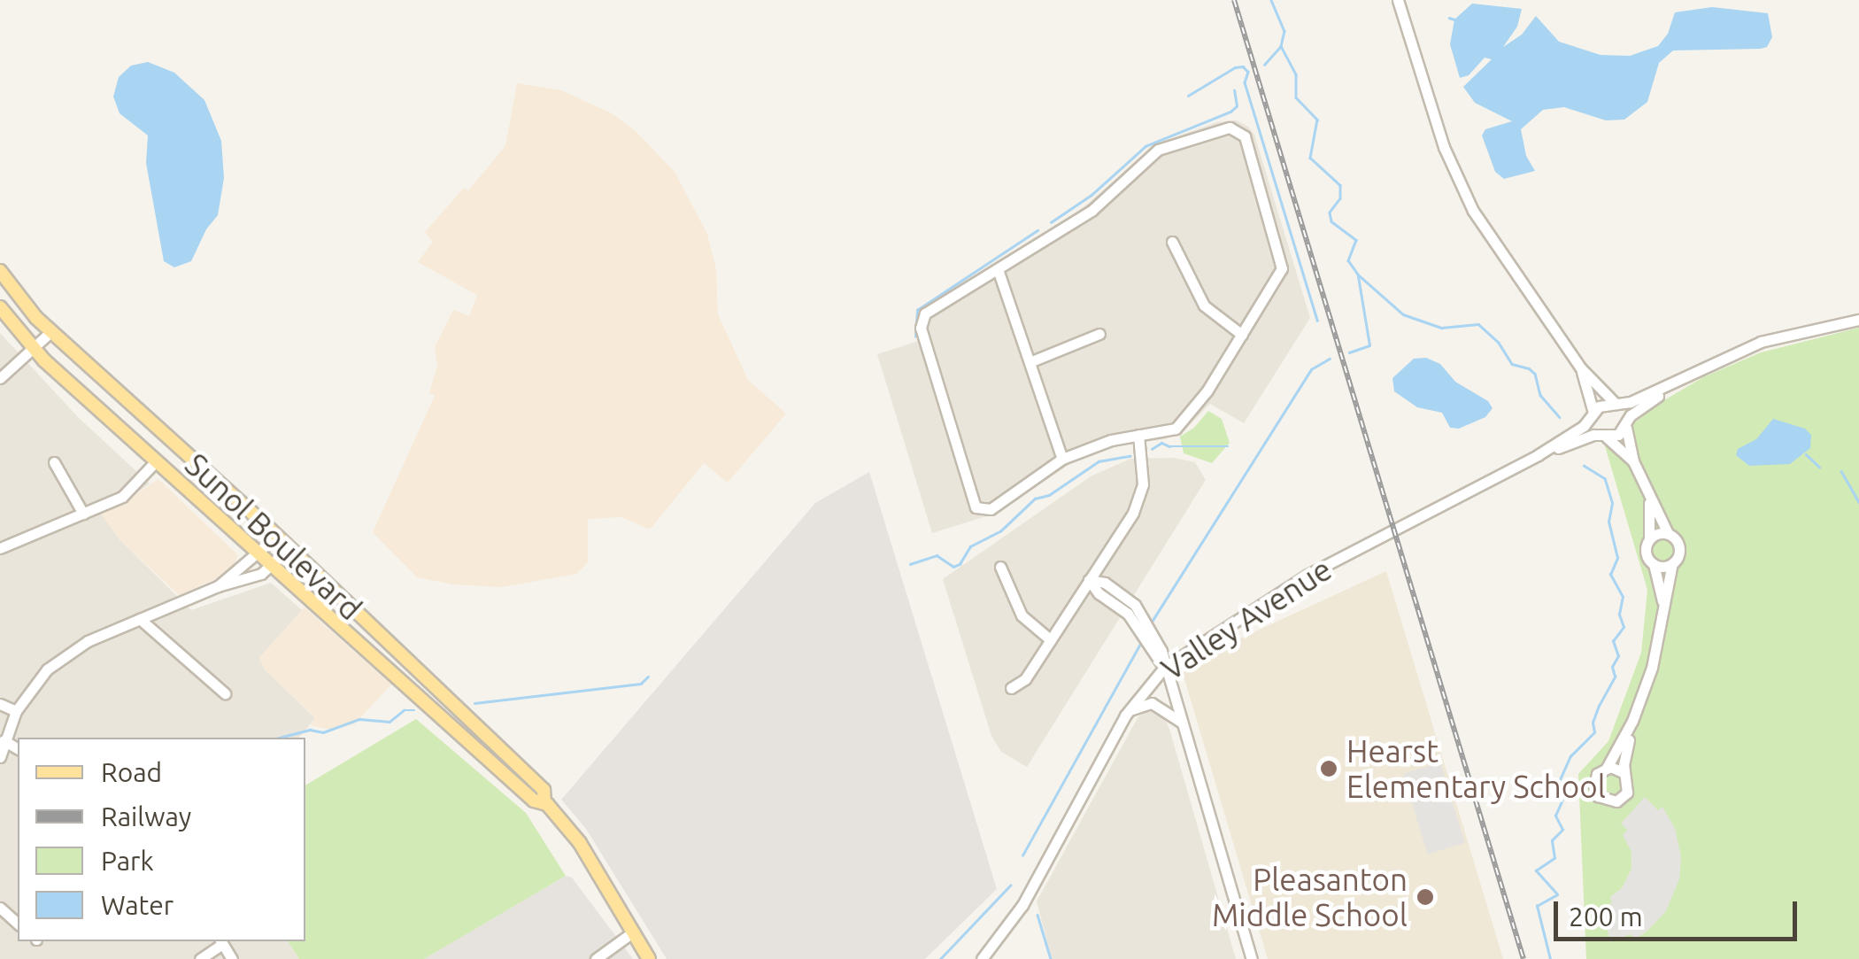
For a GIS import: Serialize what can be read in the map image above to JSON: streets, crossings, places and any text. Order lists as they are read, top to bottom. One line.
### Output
{"streets":{"main road":["Sunol Boulevard"],"street":["Valley Avenue"]},"places":["Hearst Elementary School","Pleasanton Middle School"],"legend":["Road","Railway","Park","Water"],"scale_bar":"200 m"}
